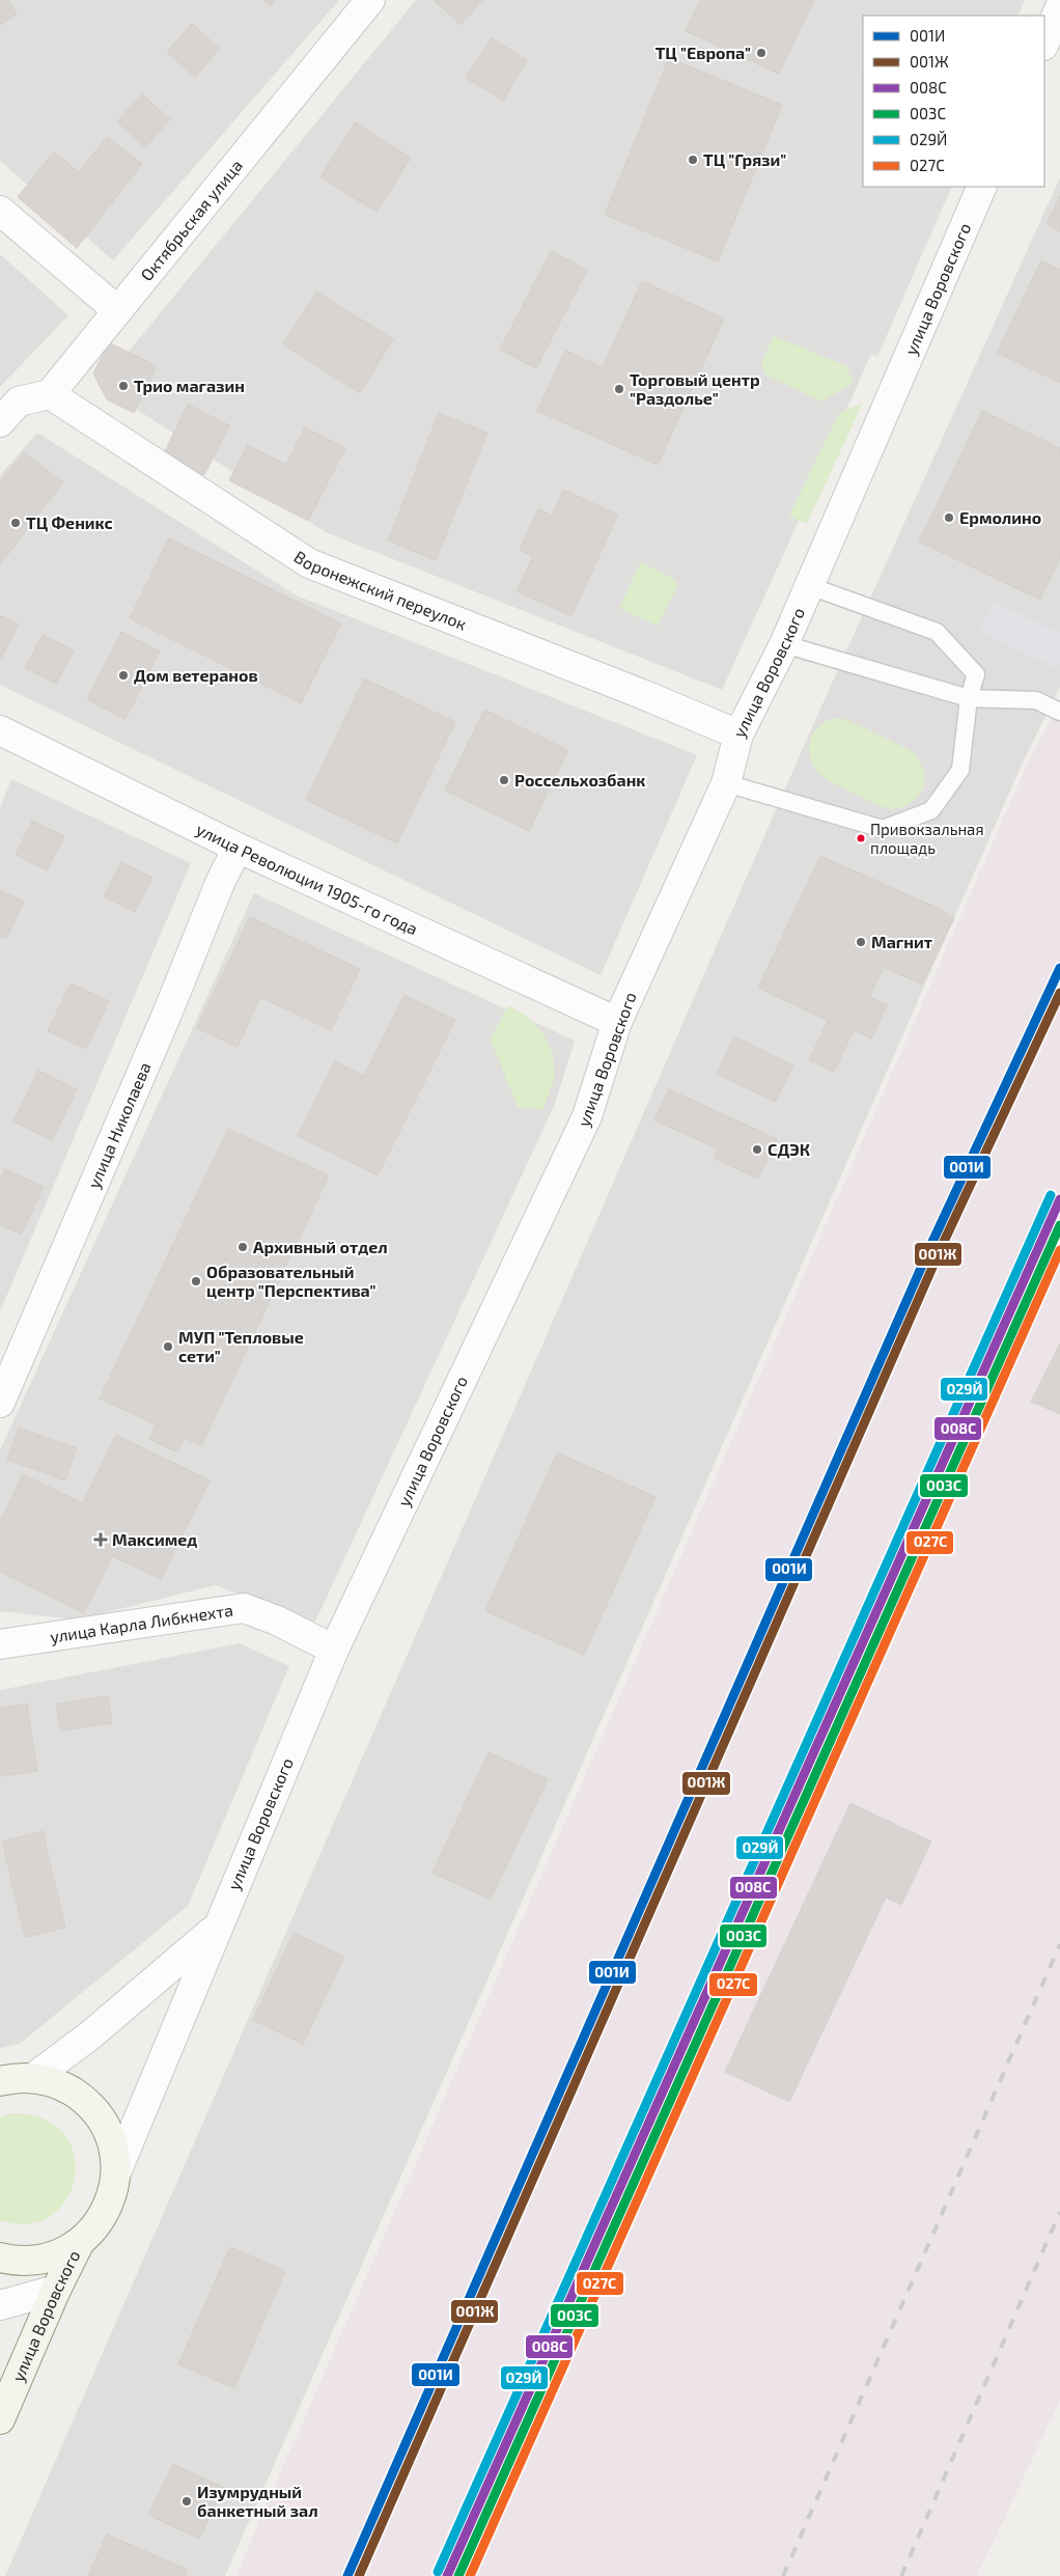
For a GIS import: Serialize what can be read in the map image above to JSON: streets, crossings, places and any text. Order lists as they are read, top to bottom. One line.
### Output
{"streets":{"main road":["улица Воровского"],"street":["Октябрьская улица","Воронежский переулок","улица Революции 1905-го года","улица Николаева","улица Карла Либкнехта"]},"crossings":[["Октябрьская улица","Воронежский переулок"],["улица Воровского","Воронежский переулок"],["улица Воровского","улица Революции 1905-го года"],["улица Воровского","улица Карла Либкнехта"],["улица Революции 1905-го года","улица Николаева"]],"places":{"other":["ТЦ \"Европа\"","ТЦ \"Грязи\"","Трио магазин","Торговый центр \"Раздолье\"","Ермолино","ТЦ Феникс","Дом ветеранов","Россельхозбанк","Привокзальная площадь","Магнит","СДЭК","Архивный отдел","Образовательный центр \"Перспектива\"","МУП \"Тепловые сети\"","Изумрудный банкетный зал"],"health":["Максимед"]},"lines":["transit line 001И","transit line 001Ж","transit line 029Й","transit line 008С","transit line 003С","transit line 027С"],"legend":["001И","001Ж","008С","003С","029Й","027С"]}
